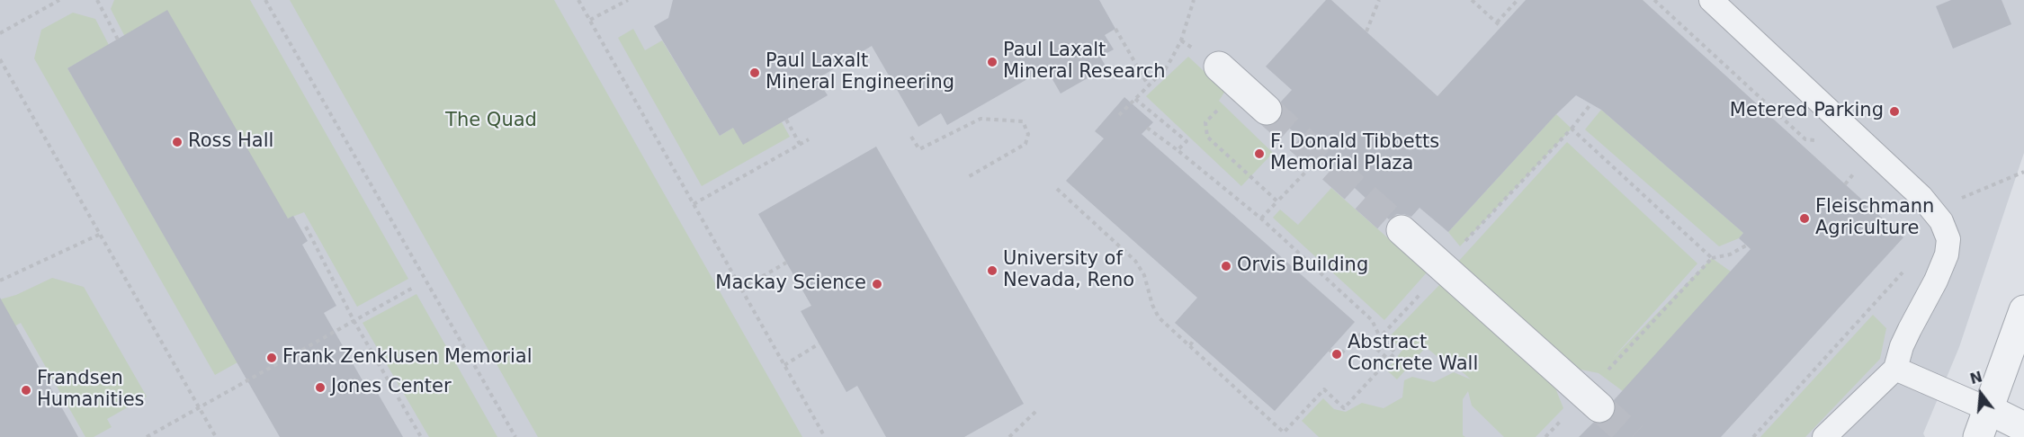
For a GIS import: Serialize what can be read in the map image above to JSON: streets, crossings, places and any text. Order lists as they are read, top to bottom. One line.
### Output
{"parks":["The Quad"],"places":["Paul Laxalt Mineral Research","Paul Laxalt Mineral Engineering","Metered Parking","Ross Hall","F. Donald Tibbetts Memorial Plaza","Fleischmann Agriculture","Orvis Building","University of Nevada, Reno","Mackay Science","Abstract Concrete Wall","Frank Zenklusen Memorial","Jones Center","Frandsen Humanities"],"north":"top"}
